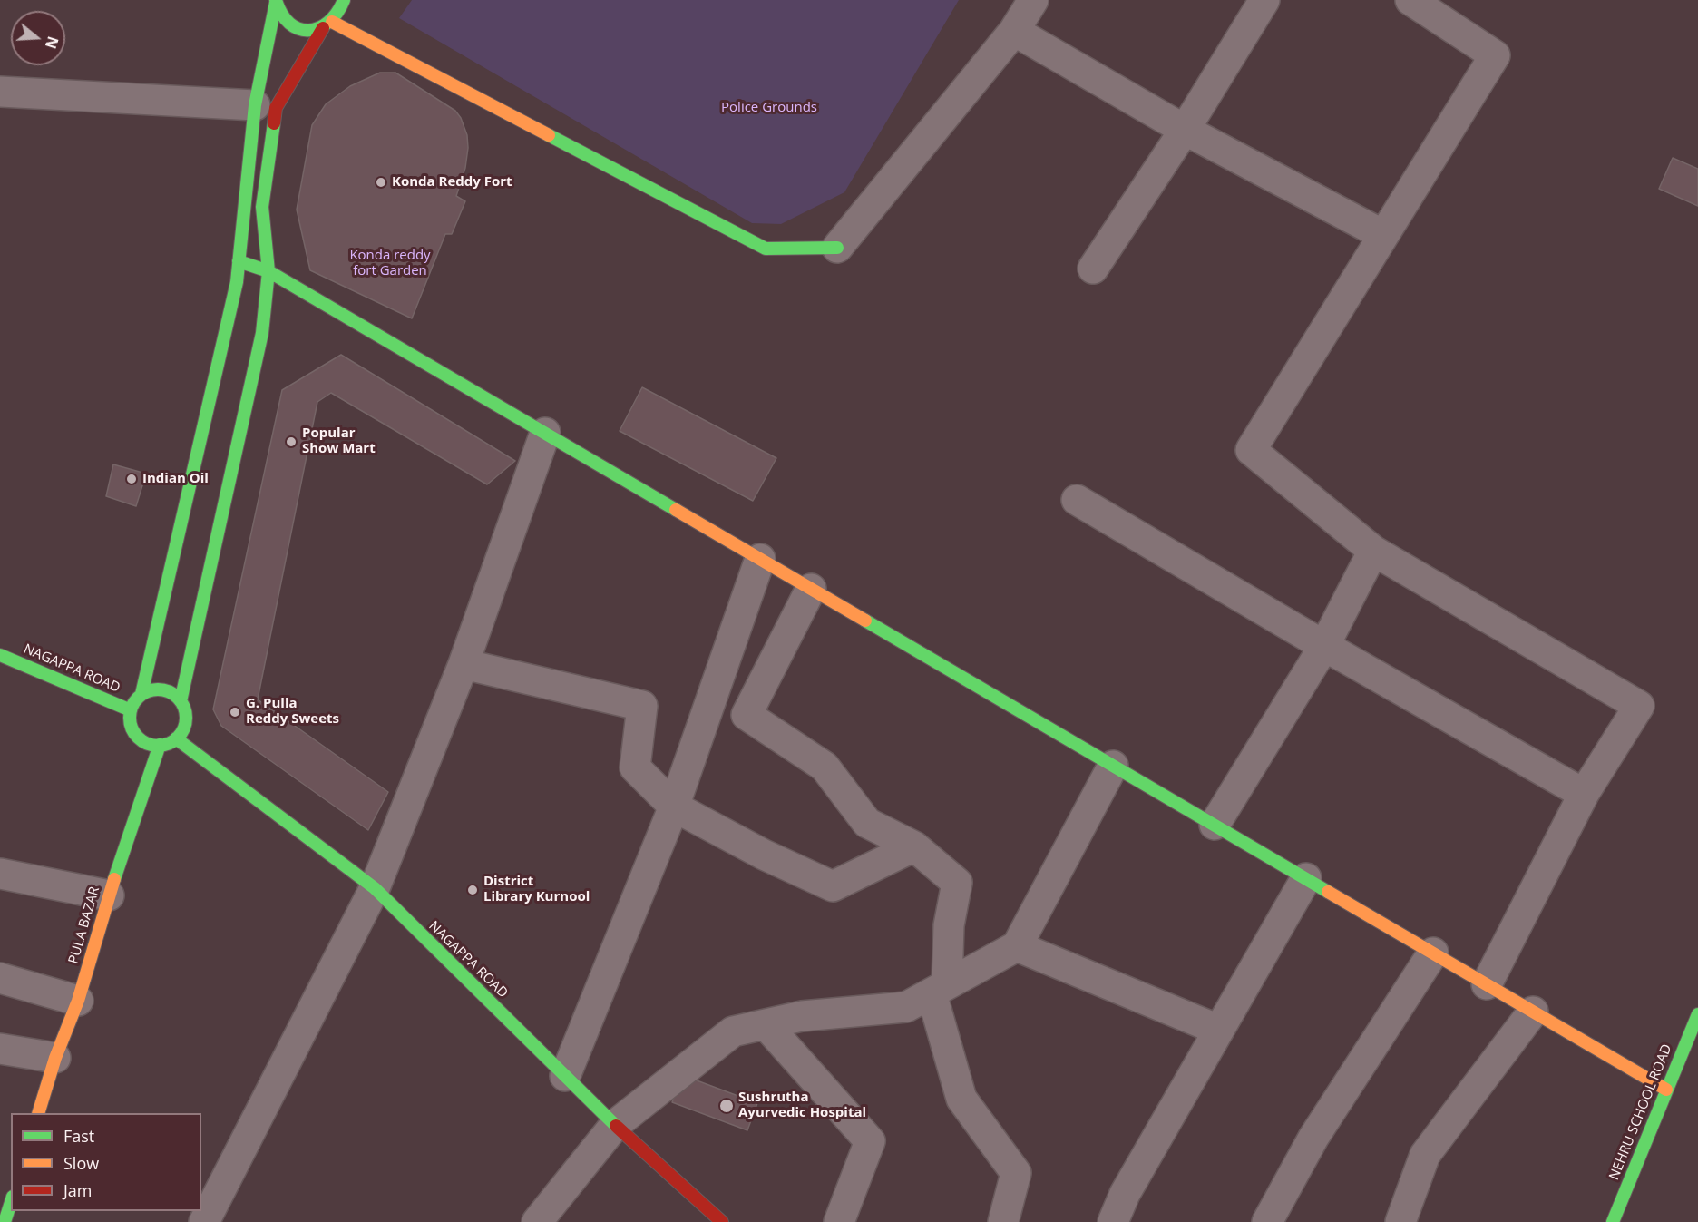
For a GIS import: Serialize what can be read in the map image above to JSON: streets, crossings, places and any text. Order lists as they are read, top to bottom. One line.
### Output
{"streets":{"street":["NAGAPPA ROAD","PULA BAZAR","NEHRU SCHOOL ROAD"]},"crossings":[["NAGAPPA ROAD","PULA BAZAR"]],"parks":["Police Grounds","Konda reddy fort Garden"],"places":["Konda Reddy Fort","Popular Show Mart","Indian Oil","G. Pulla Reddy Sweets","District Library Kurnool","Sushrutha Ayurvedic Hospital"],"legend":["Fast","Slow","Jam"],"north":"right"}
